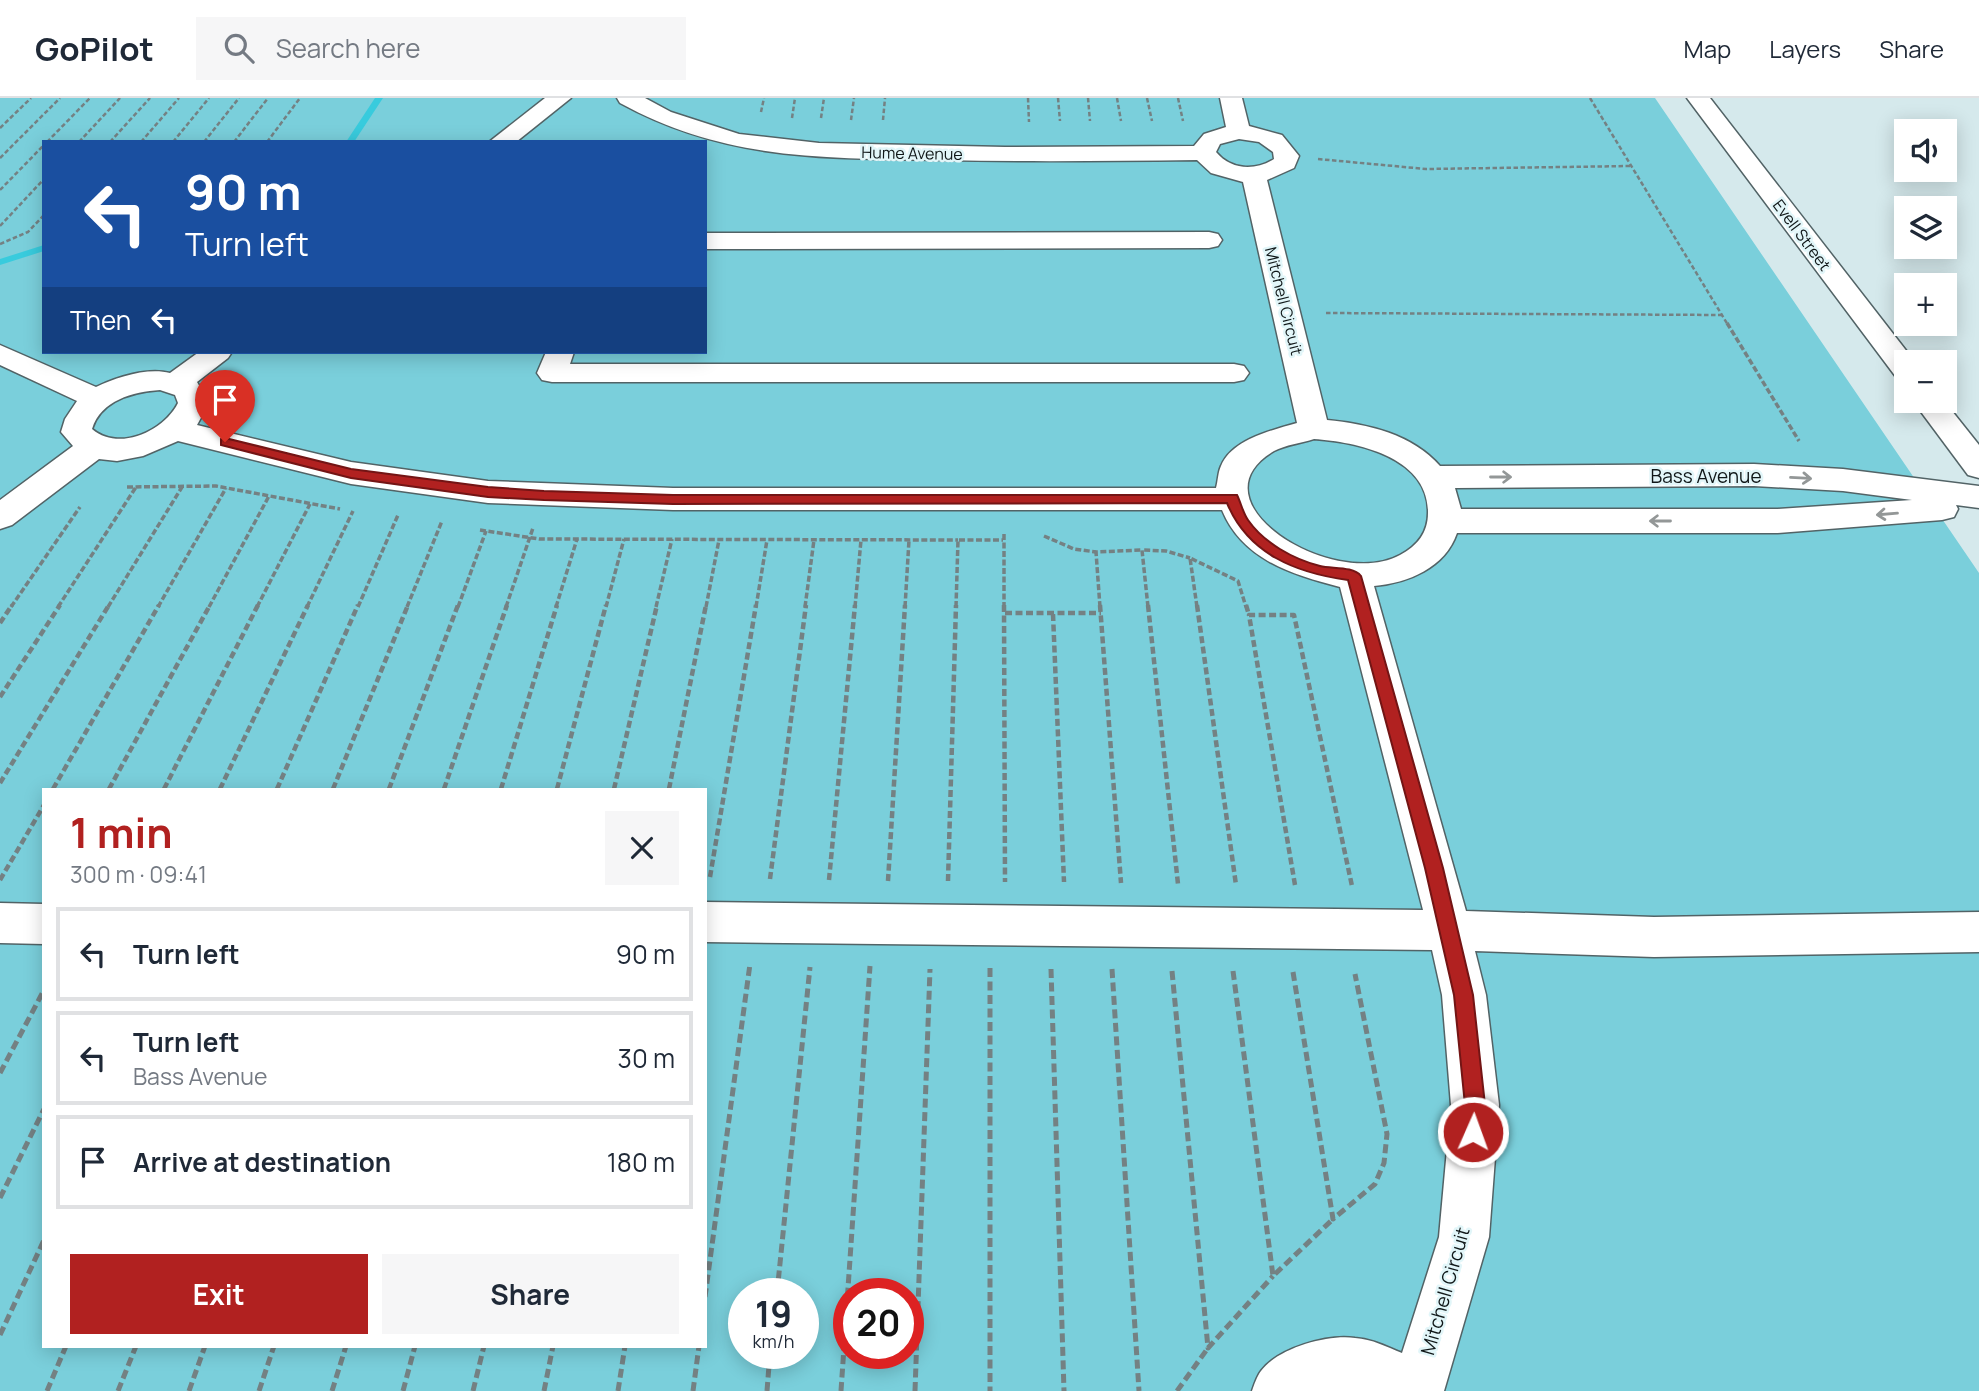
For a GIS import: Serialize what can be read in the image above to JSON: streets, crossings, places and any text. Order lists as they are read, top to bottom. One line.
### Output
{"streets":{"street":["Hume Avenue","Evell Street","Mitchell Circuit","Bass Avenue"]},"crossings":[["Mitchell Circuit","Bass Avenue"]],"page":{"header":"GoPilot","search":"Search here","nav":["Map","Layers","Share"],"map_buttons":["+","−"],"turn":["90 m","Turn left"],"then":"Then","heading":["1 min","300 m · 09:41"],"list":[{"name":"Turn left","value":"90 m"},{"name":"Turn left","note":"Bass Avenue","value":"30 m"},{"name":"Arrive at destination","value":"180 m"}],"buttons":["Exit","Share"],"speed":"19 km/h","limit":"20"}}
